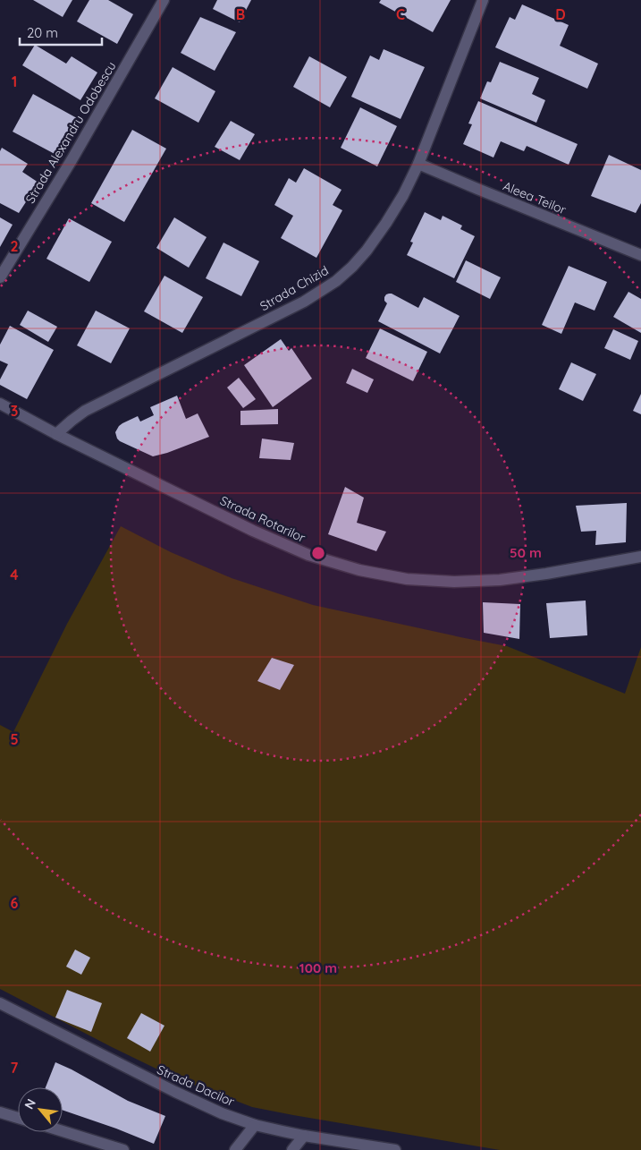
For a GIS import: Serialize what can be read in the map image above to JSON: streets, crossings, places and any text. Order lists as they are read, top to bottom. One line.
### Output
{"streets":{"street":["Strada Alexandru Odobescu","Aleea Teilor","Strada Chizid","Strada Rotarilor","Strada Dacilor"]},"crossings":[["Aleea Teilor","Strada Chizid"],["Strada Chizid","Strada Rotarilor"]],"scale_bar":"20 m","north":"top left","grid":{"columns":["B","C","D"],"rows":["1","2","3","4","5","6","7"]},"rings":["50 m","100 m"]}
